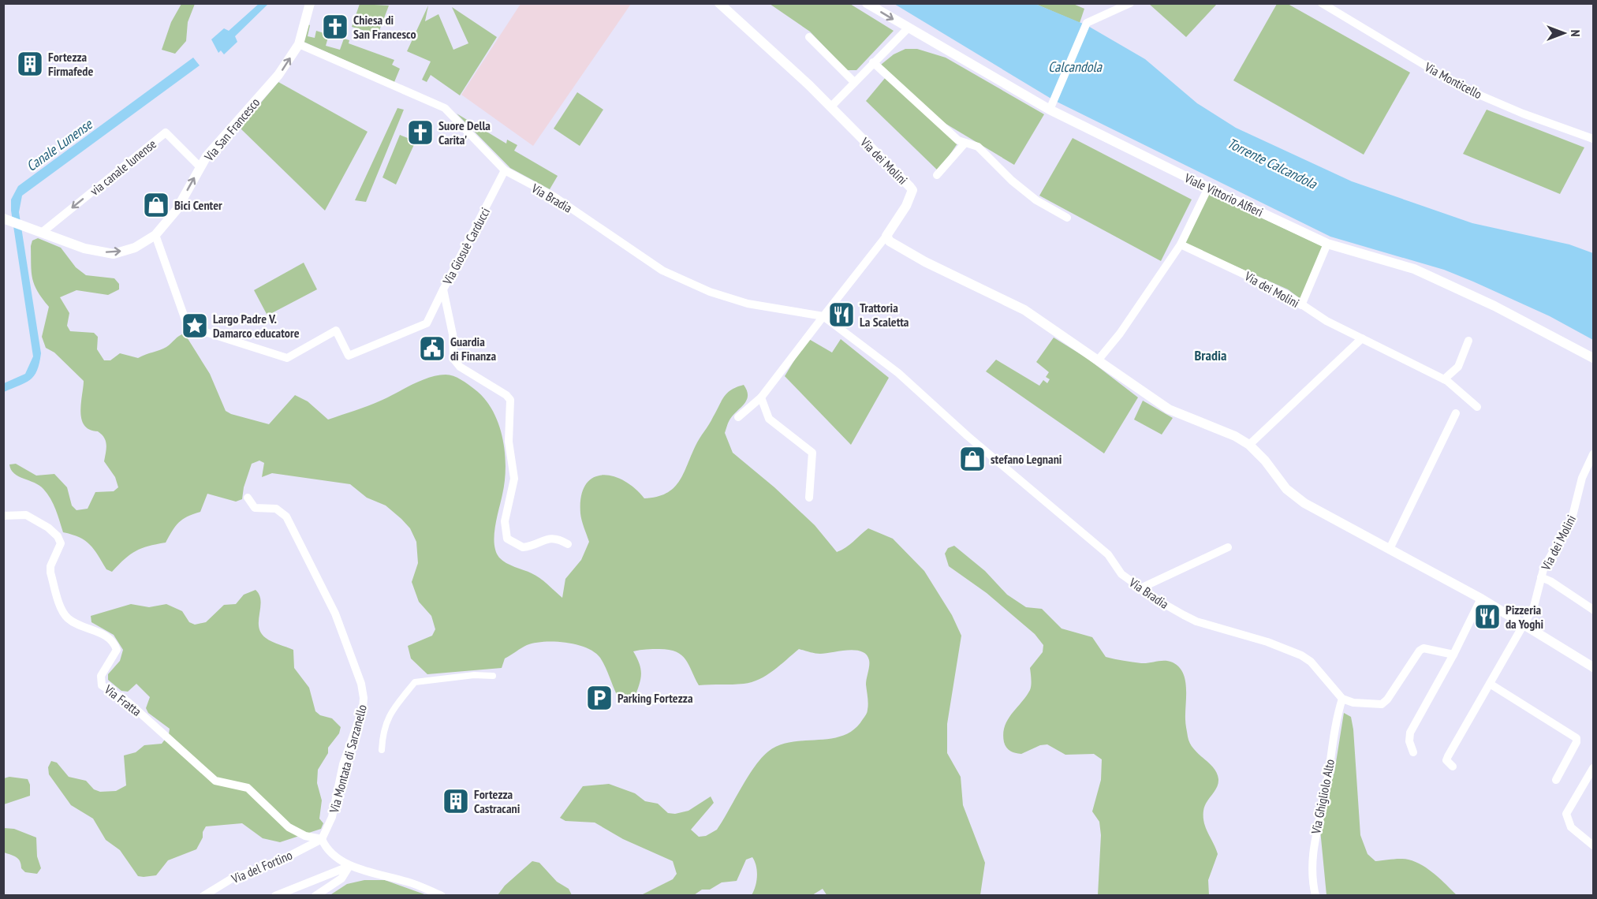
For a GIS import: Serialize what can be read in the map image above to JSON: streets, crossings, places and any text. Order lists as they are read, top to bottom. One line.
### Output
{"streets":{"street":["Via Monticello","Via San Francesco","Via dei Molini","via canale lunense","Viale Vittorio Alfieri","Via Bradia","Via Giosuè Carducci","Via Fratta","Via Montata di Sarzanello","Via Ghigliolo Alto","Via del Fortino"]},"crossings":[["Via San Francesco","via canale lunense"],["Via San Francesco","Via Bradia"],["Via Bradia","Via Giosuè Carducci"],["Via Bradia","Via Ghigliolo Alto"],["Via Fratta","Via Montata di Sarzanello"],["Via Fratta","Via del Fortino"],["Via Montata di Sarzanello","Via del Fortino"]],"one_way":["Via San Francesco","via canale lunense"],"districts":["Bradia"],"water":["Calcandola","Canale Lunense","Torrente Calcandola"],"places":{"church":["Chiesa di San Francesco","Suore Della Carita'"],"building":["Fortezza Firmafede","Fortezza Castracani"],"shop":["Bici Center","stefano Legnani"],"restaurant":["Trattoria La Scaletta","Pizzeria da Yoghi"],"place":["Largo Padre V. Damarco educatore"],"public building":["Guardia di Finanza"],"parking":["Parking Fortezza"]},"north":"right"}
